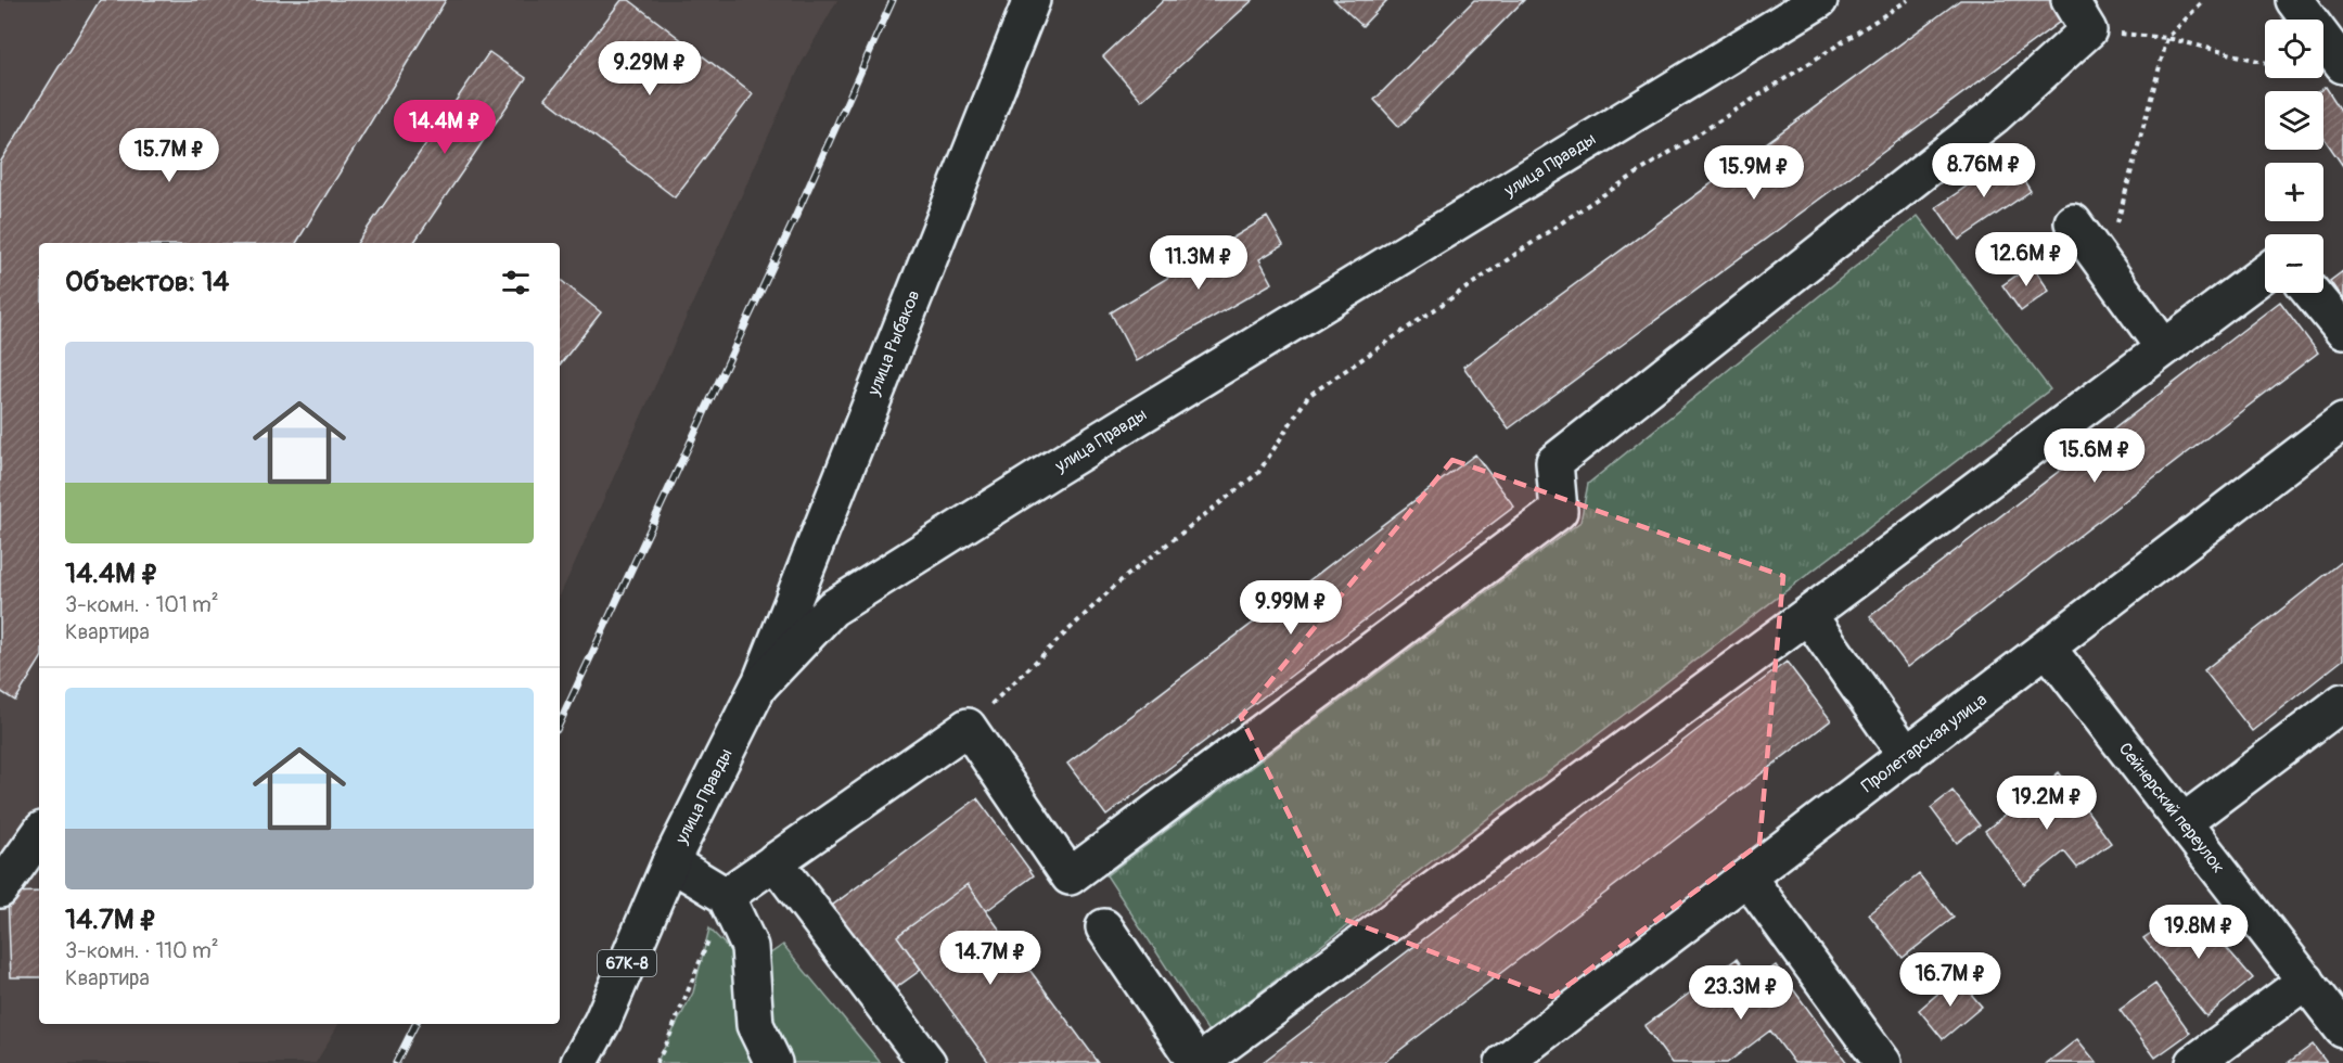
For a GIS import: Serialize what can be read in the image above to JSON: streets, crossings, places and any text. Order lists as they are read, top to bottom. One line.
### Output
{"streets":{"street":["улица Правды","улица Рыбаков","Пролетарская улица","Сейнерский переулок","67К-8"]},"crossings":[["улица Правды","улица Рыбаков"],["Пролетарская улица","Сейнерский переулок"]],"page":{"map_buttons":["+","−"],"price":["9.29M ₽","14.4M ₽","15.7M ₽","8.76M ₽","15.9M ₽","12.6M ₽","11.3M ₽","15.6M ₽","9.99M ₽","19.2M ₽","19.8M ₽","14.7M ₽","16.7M ₽","23.3M ₽"],"heading":"Объектов: 14","list":[{"name":"14.4M ₽","note":"3-комн. · 101 m² · Квартира"},{"name":"14.7M ₽","note":"3-комн. · 110 m² · Квартира"}]}}
